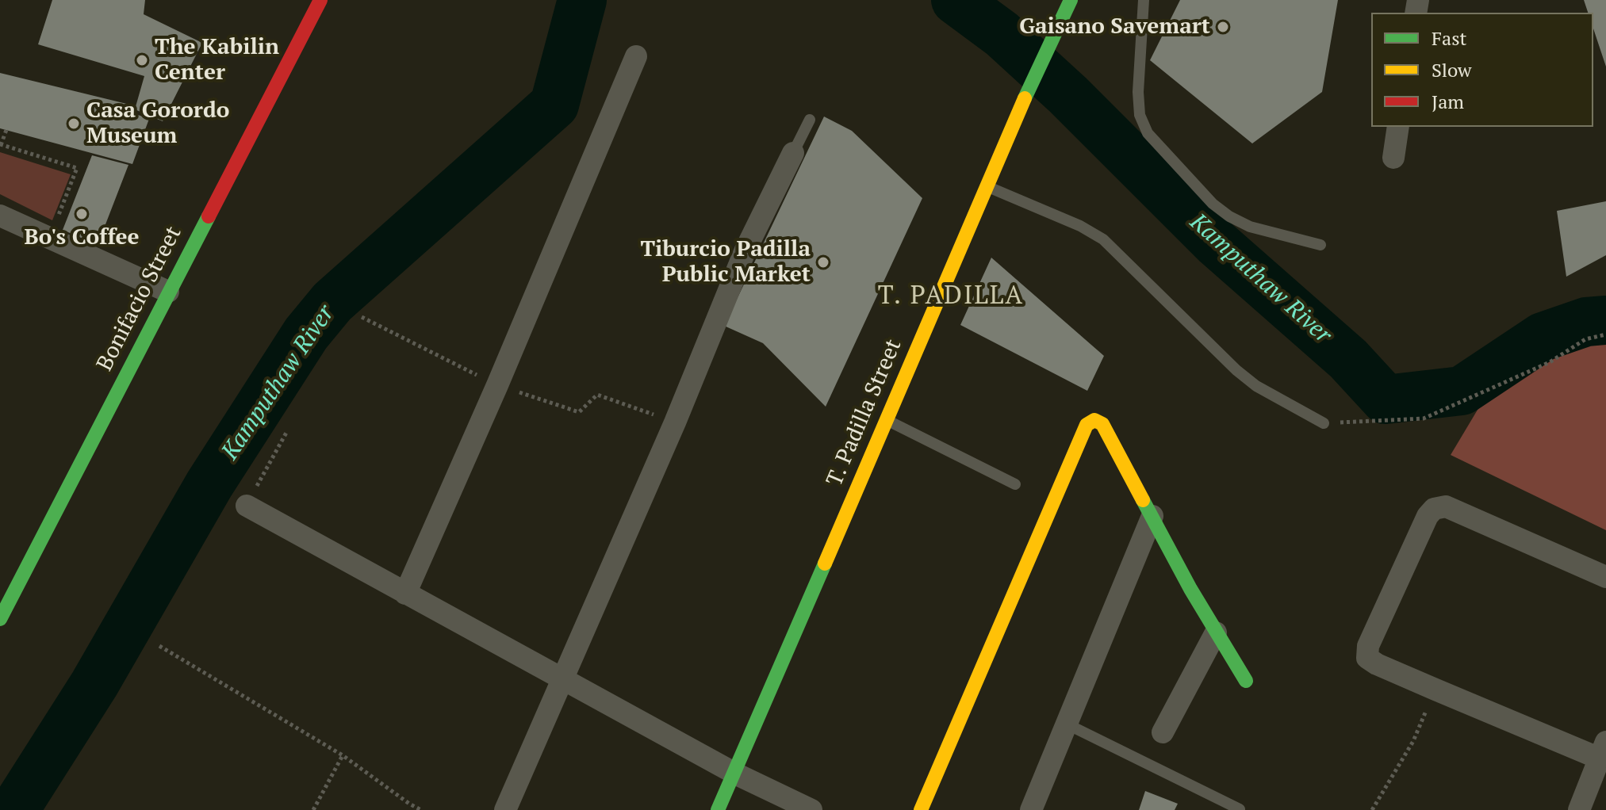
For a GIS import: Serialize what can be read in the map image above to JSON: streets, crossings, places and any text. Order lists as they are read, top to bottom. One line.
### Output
{"streets":{"street":["Bonifacio Street","T. Padilla Street"]},"districts":["T. PADILLA"],"water":["Kamputhaw River"],"places":["Gaisano Savemart","The Kabilin Center","Casa Gorordo Museum","Bo's Coffee","Tiburcio Padilla Public Market"],"legend":["Fast","Slow","Jam"]}
